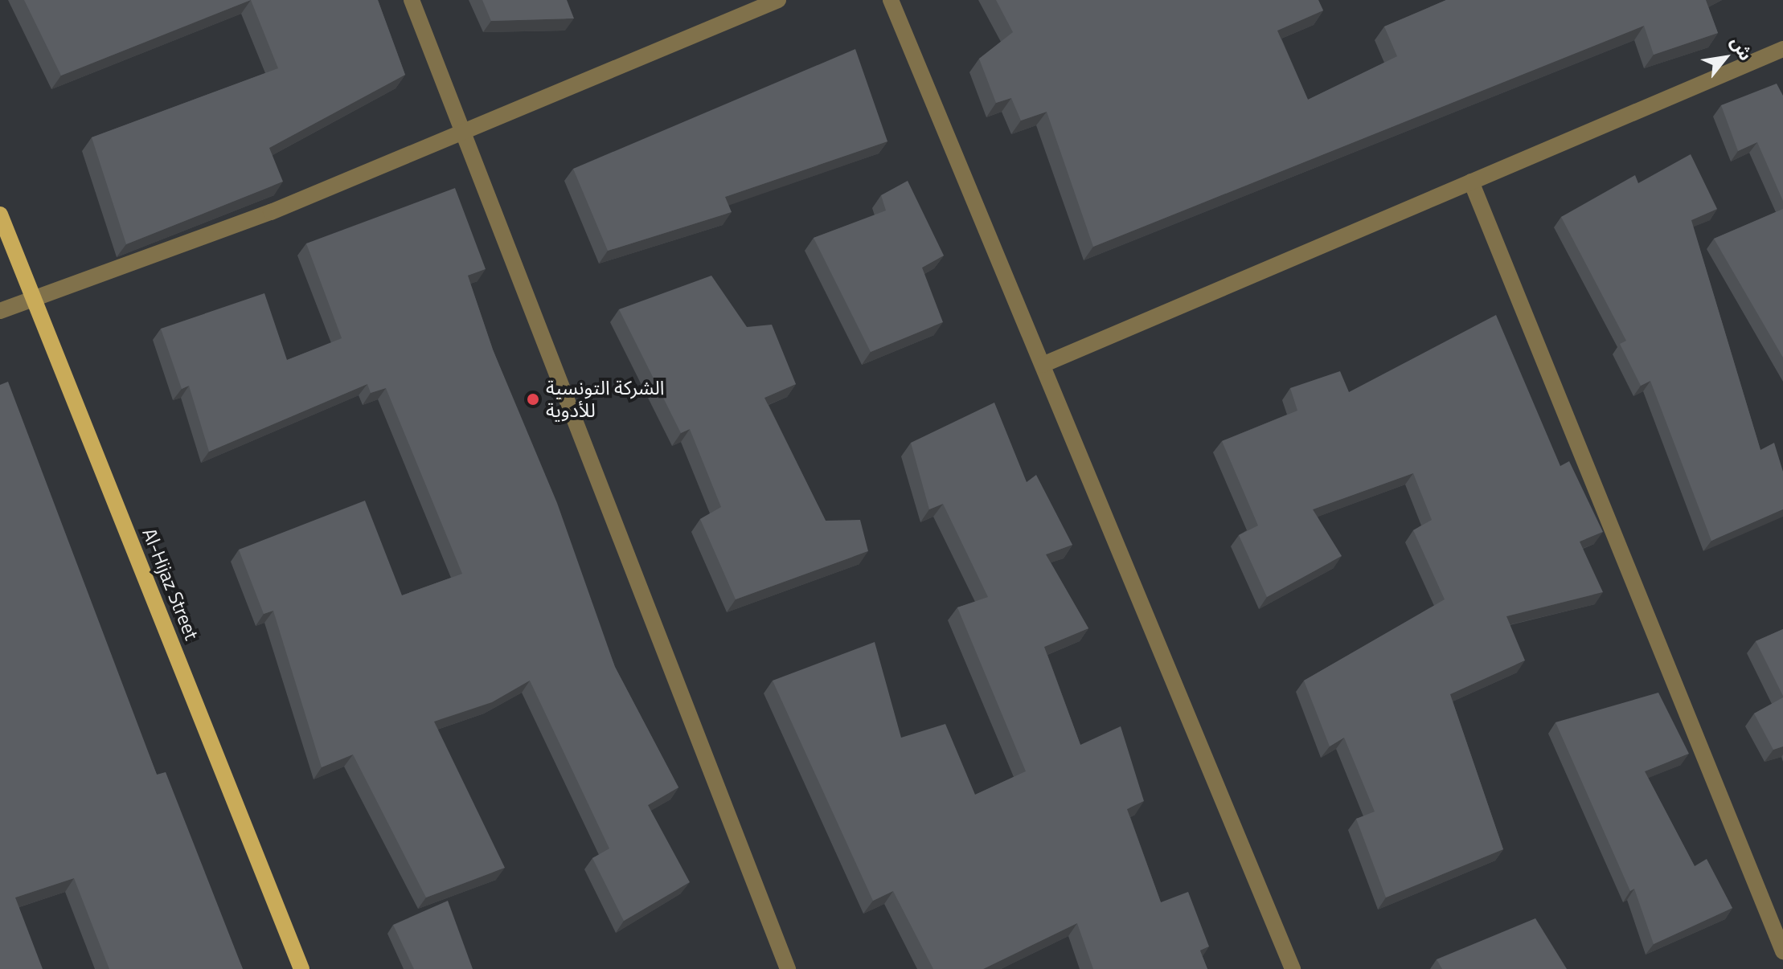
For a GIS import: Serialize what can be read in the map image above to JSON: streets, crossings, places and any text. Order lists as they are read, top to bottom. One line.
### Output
{"streets":{"main road":["Al-Hijaz Street"]},"places":["الشركة التونسية للأدوية"],"north":"top right"}
